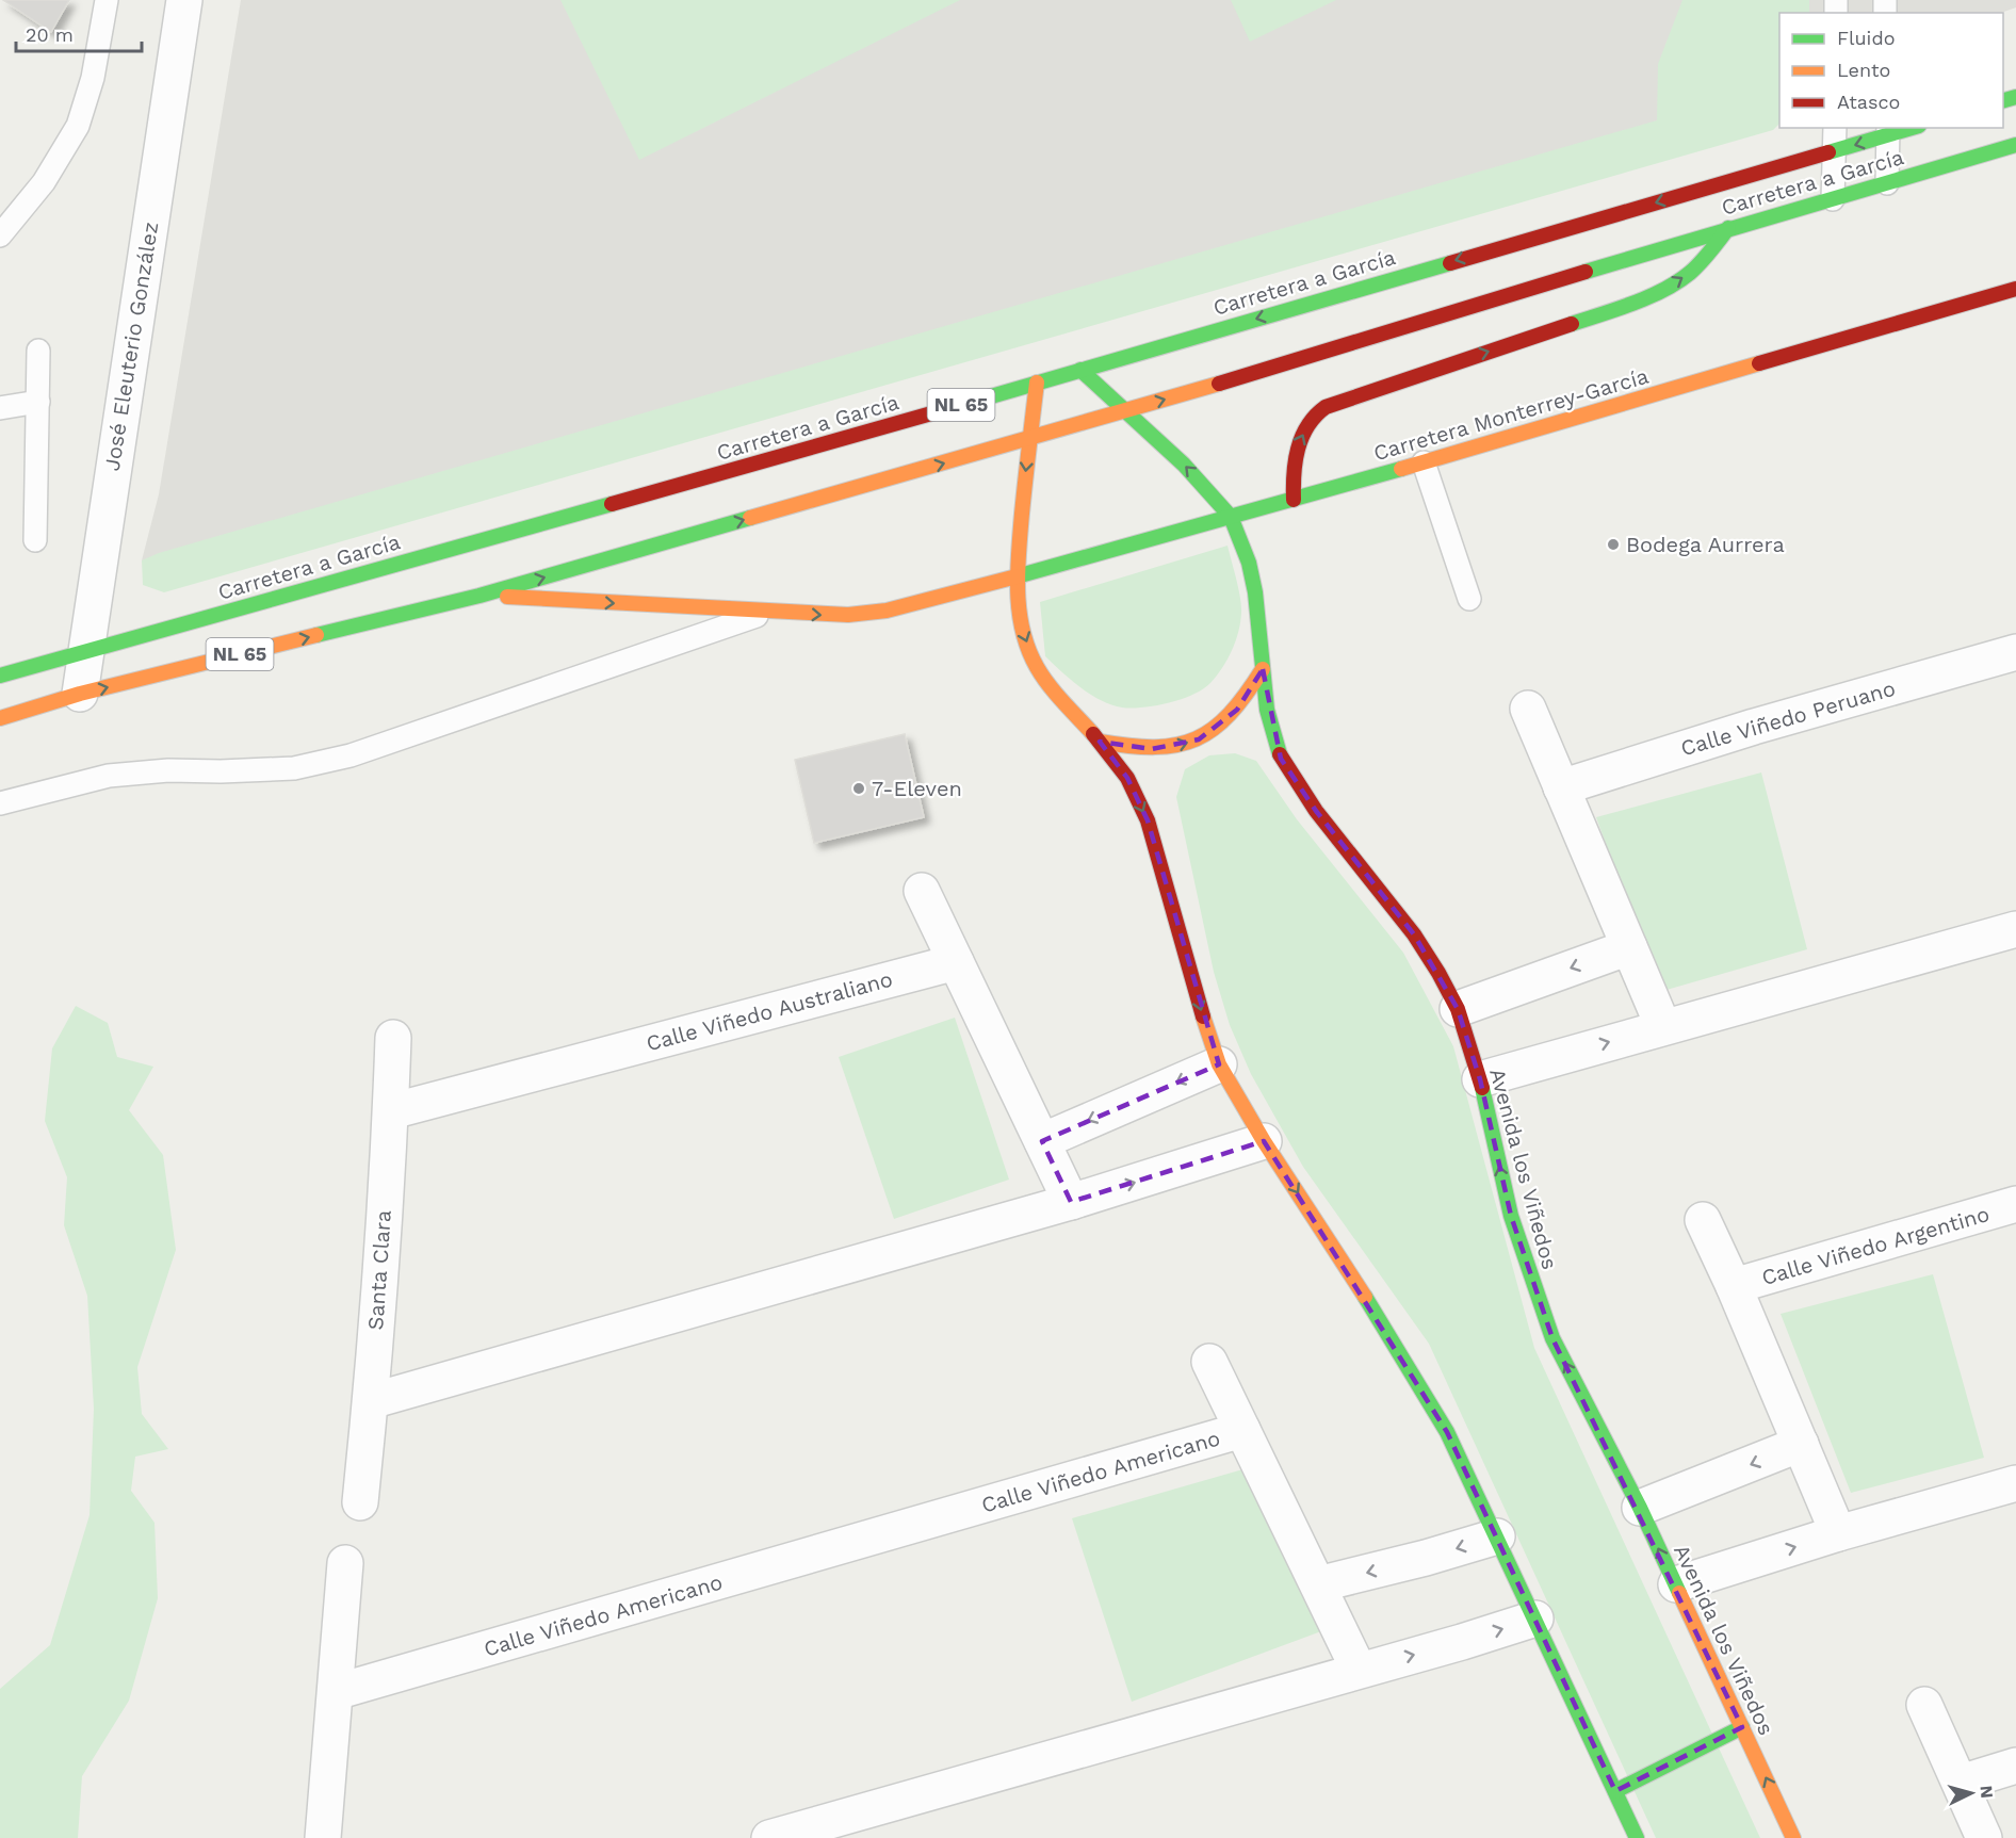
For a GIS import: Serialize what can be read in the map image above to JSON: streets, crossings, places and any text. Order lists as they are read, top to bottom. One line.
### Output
{"streets":{"main road":["Carretera a García","NL 65","Carretera Monterrey-García","Avenida los Viñedos"],"street":["José Eleuterio González","Calle Viñedo Peruano","Calle Viñedo Australiano","Calle Viñedo Argentino","Santa Clara","Calle Viñedo Americano"]},"crossings":[["Carretera a García","José Eleuterio González"],["Carretera a García","NL 65"],["Carretera a García","Carretera Monterrey-García"],["Carretera a García","Avenida los Viñedos"],["José Eleuterio González","NL 65"],["NL 65","Carretera Monterrey-García"],["Carretera Monterrey-García","Avenida los Viñedos"],["Calle Viñedo Australiano","Santa Clara"]],"one_way":["Avenida los Viñedos"],"places":["Bodega Aurrera","7-Eleven"],"legend":["Fluido","Lento","Atasco"],"scale_bar":"20 m","north":"right"}
